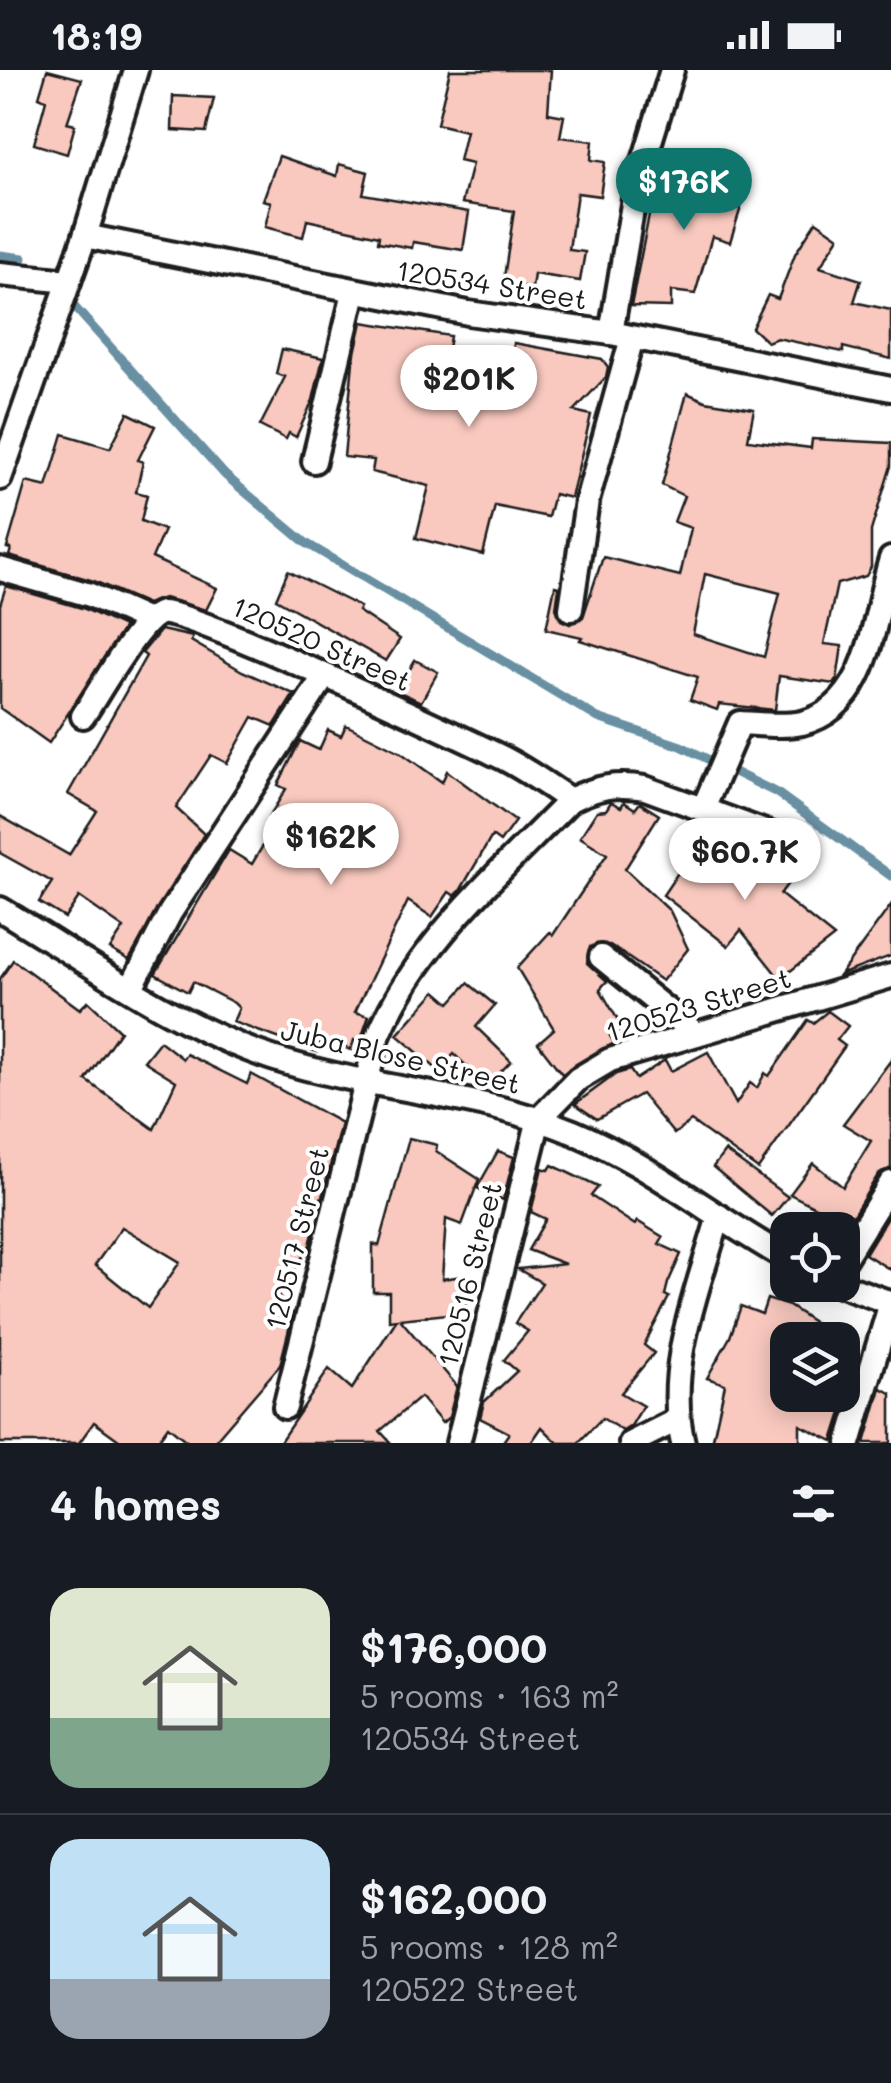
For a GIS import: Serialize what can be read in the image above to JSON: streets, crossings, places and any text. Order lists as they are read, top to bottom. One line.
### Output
{"streets":{"street":["120534 Street","120520 Street","120523 Street","Juba Blose Street","120517 Street","120516 Street"]},"crossings":[["120520 Street","120517 Street"],["120523 Street","Juba Blose Street"],["120523 Street","120516 Street"],["Juba Blose Street","120517 Street"],["Juba Blose Street","120516 Street"]],"page":{"status":"18:19","price":["$176K","$201K","$162K","$60.7K"],"heading":"4 homes","list":[{"name":"$176,000","note":"5 rooms · 163 m² · 120534 Street"},{"name":"$162,000","note":"5 rooms · 128 m² · 120522 Street"}]}}
